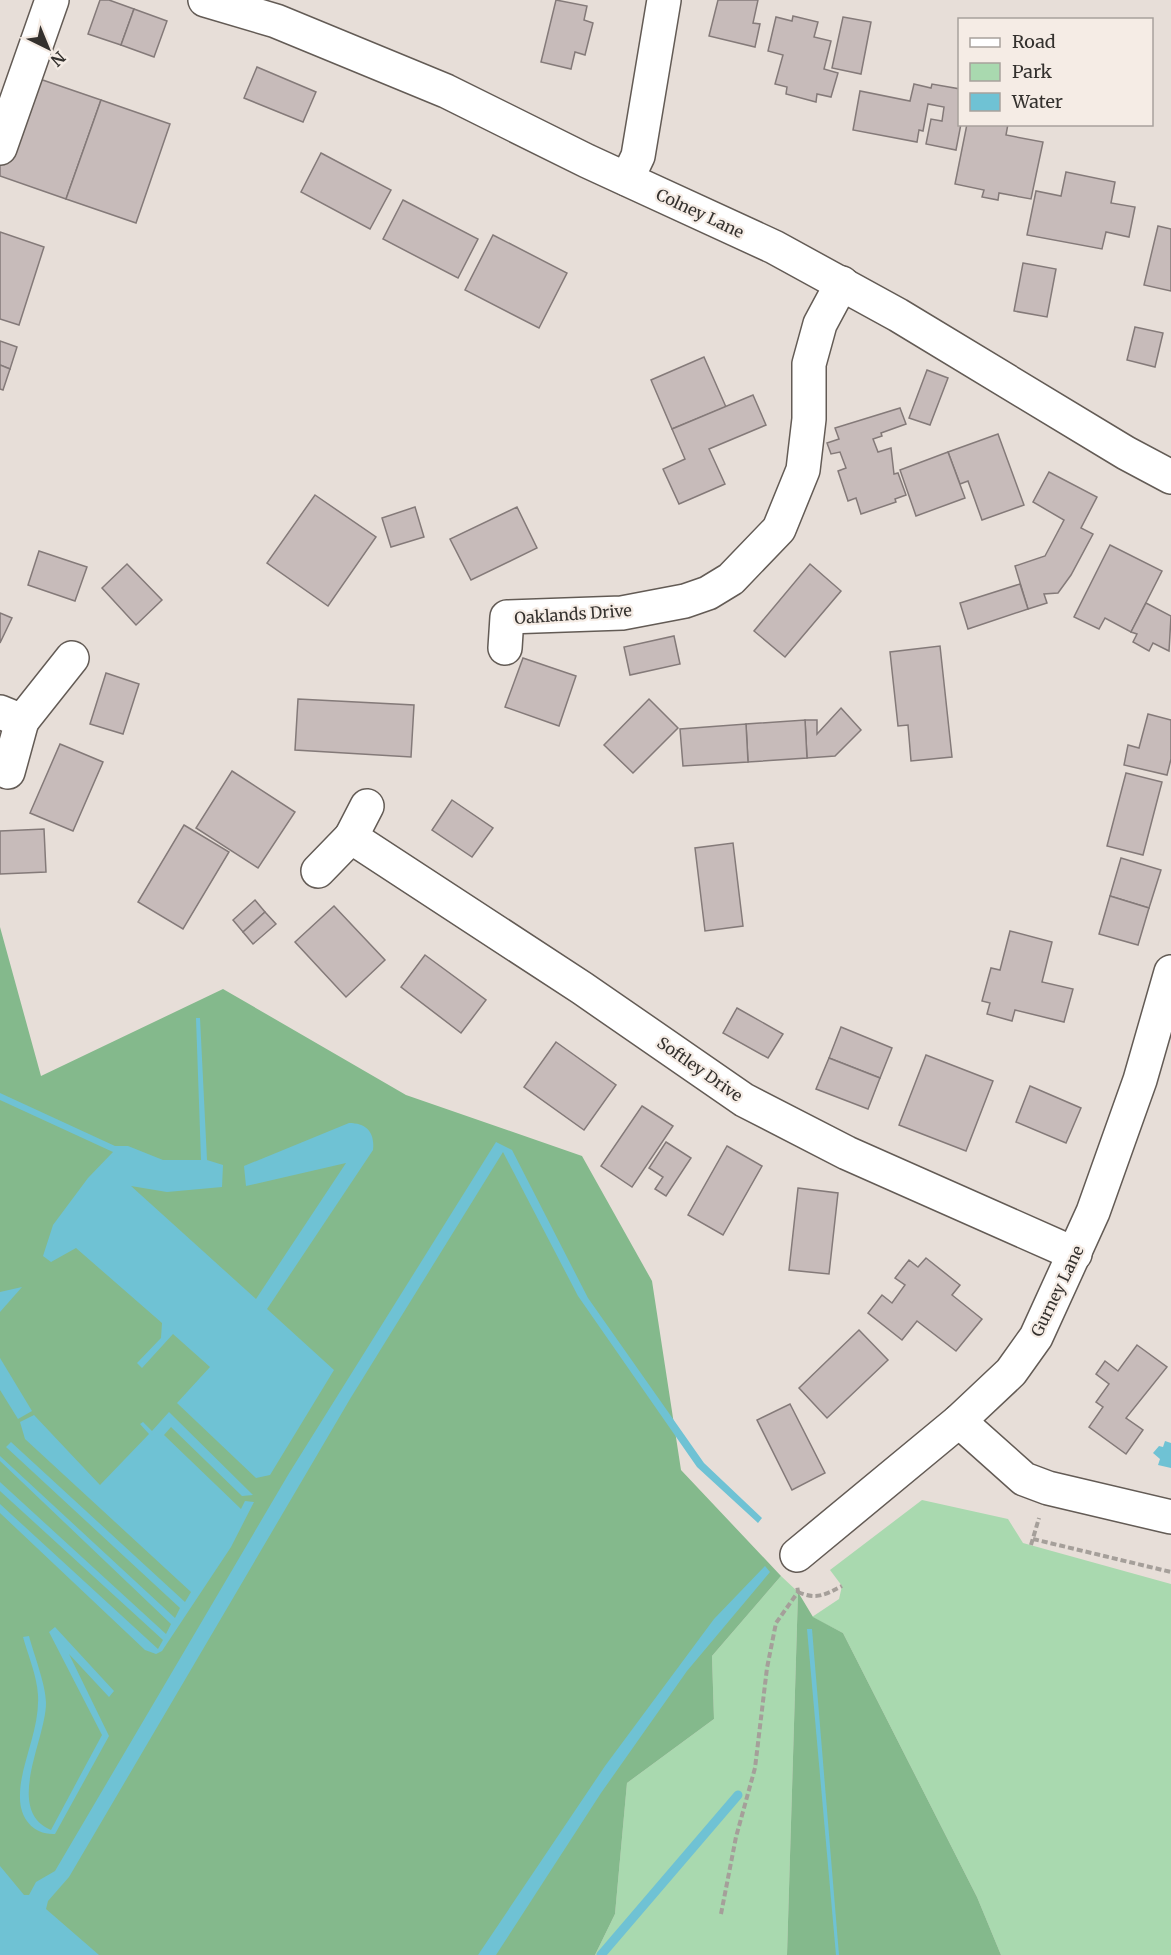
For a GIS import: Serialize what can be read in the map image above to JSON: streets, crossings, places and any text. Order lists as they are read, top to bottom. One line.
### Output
{"streets":{"street":["Colney Lane","Oaklands Drive","Softley Drive","Gurney Lane"]},"crossings":[["Colney Lane","Oaklands Drive"],["Softley Drive","Gurney Lane"]],"legend":["Road","Park","Water"],"north":"bottom right"}
